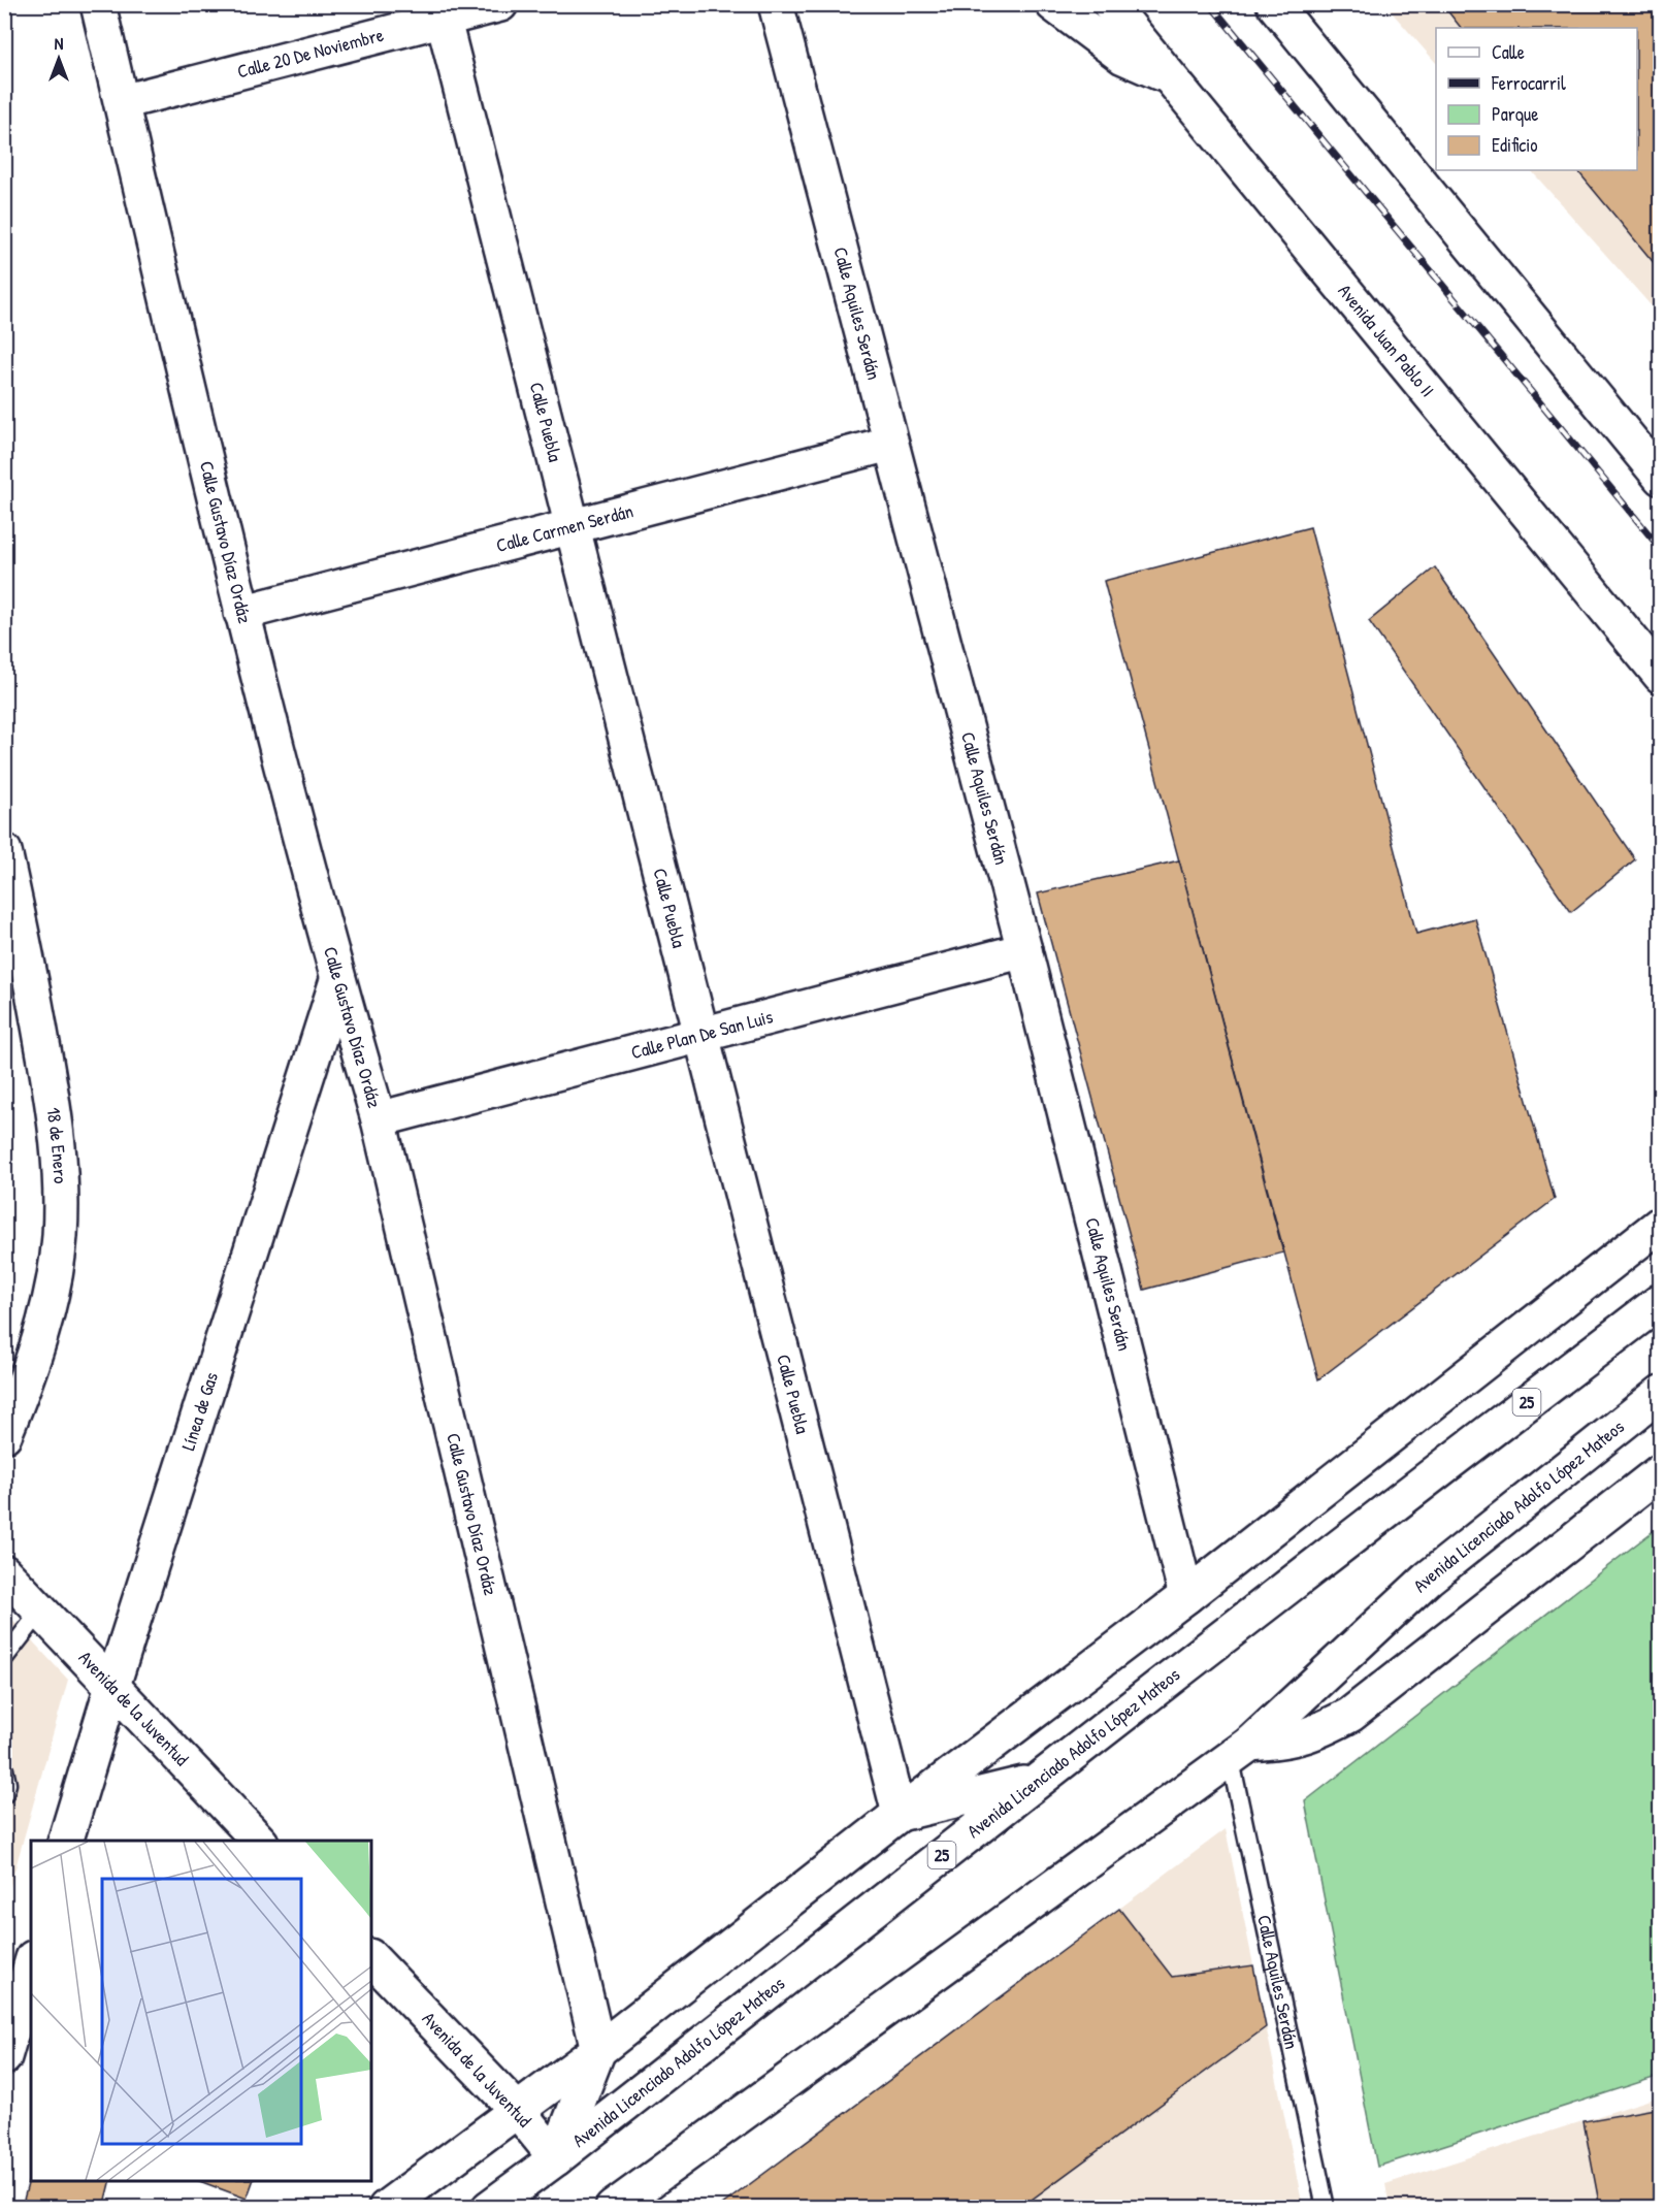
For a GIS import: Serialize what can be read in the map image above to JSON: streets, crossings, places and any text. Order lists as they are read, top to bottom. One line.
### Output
{"streets":{"street":["Calle 20 De Noviembre","Calle Aquiles Serdán","Avenida Juan Pablo II","Calle Puebla","Calle Carmen Serdán","Calle Gustavo Díaz Ordáz","Calle Plan De San Luis","18 de Enero","25","Línea de Gas","Avenida Licenciado Adolfo López Mateos","Avenida de la Juventud"]},"crossings":[["Calle 20 De Noviembre","Calle Puebla"],["Calle 20 De Noviembre","Calle Gustavo Díaz Ordáz"],["Calle Aquiles Serdán","Calle Carmen Serdán"],["Calle Aquiles Serdán","Calle Plan De San Luis"],["Calle Aquiles Serdán","Avenida Licenciado Adolfo López Mateos"],["Calle Puebla","Calle Carmen Serdán"],["Calle Puebla","Calle Plan De San Luis"],["Calle Carmen Serdán","Calle Gustavo Díaz Ordáz"],["Calle Gustavo Díaz Ordáz","Calle Plan De San Luis"],["Calle Gustavo Díaz Ordáz","Línea de Gas"],["Línea de Gas","Avenida de la Juventud"],["Avenida Licenciado Adolfo López Mateos","Avenida de la Juventud"]],"legend":["Calle","Ferrocarril","Parque","Edificio"],"north":"top"}
